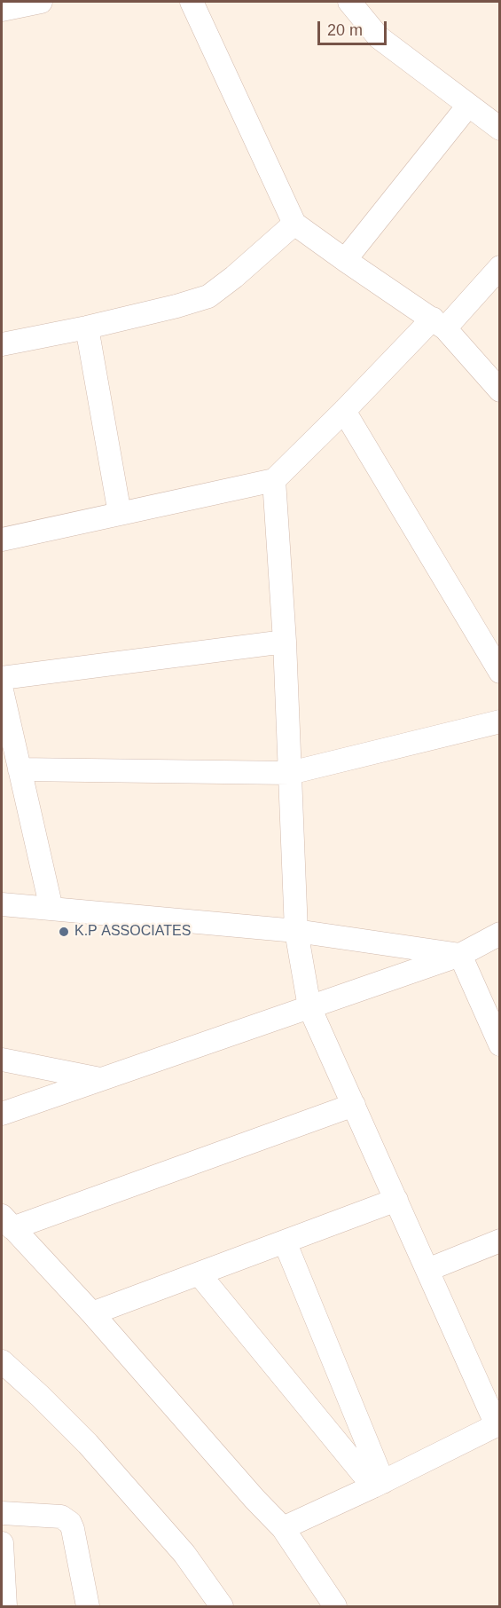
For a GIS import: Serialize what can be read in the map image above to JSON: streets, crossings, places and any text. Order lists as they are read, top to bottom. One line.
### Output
{"places":["K.P ASSOCIATES"],"scale_bar":"20 m"}
